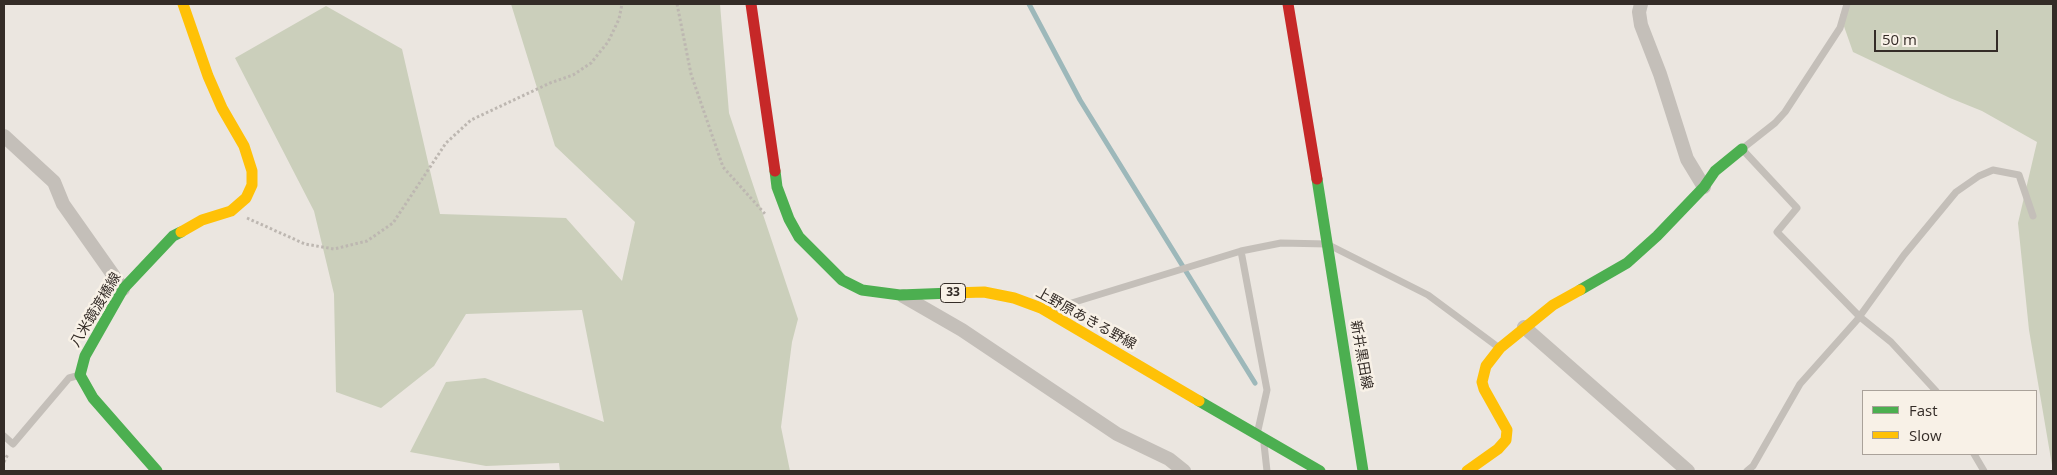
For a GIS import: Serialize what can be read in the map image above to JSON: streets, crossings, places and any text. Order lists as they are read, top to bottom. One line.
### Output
{"streets":{"street":["33","八米鏡渡橋線","上野原あきる野線","新井黒田線"]},"legend":["Fast","Slow"],"scale_bar":"50 m"}
